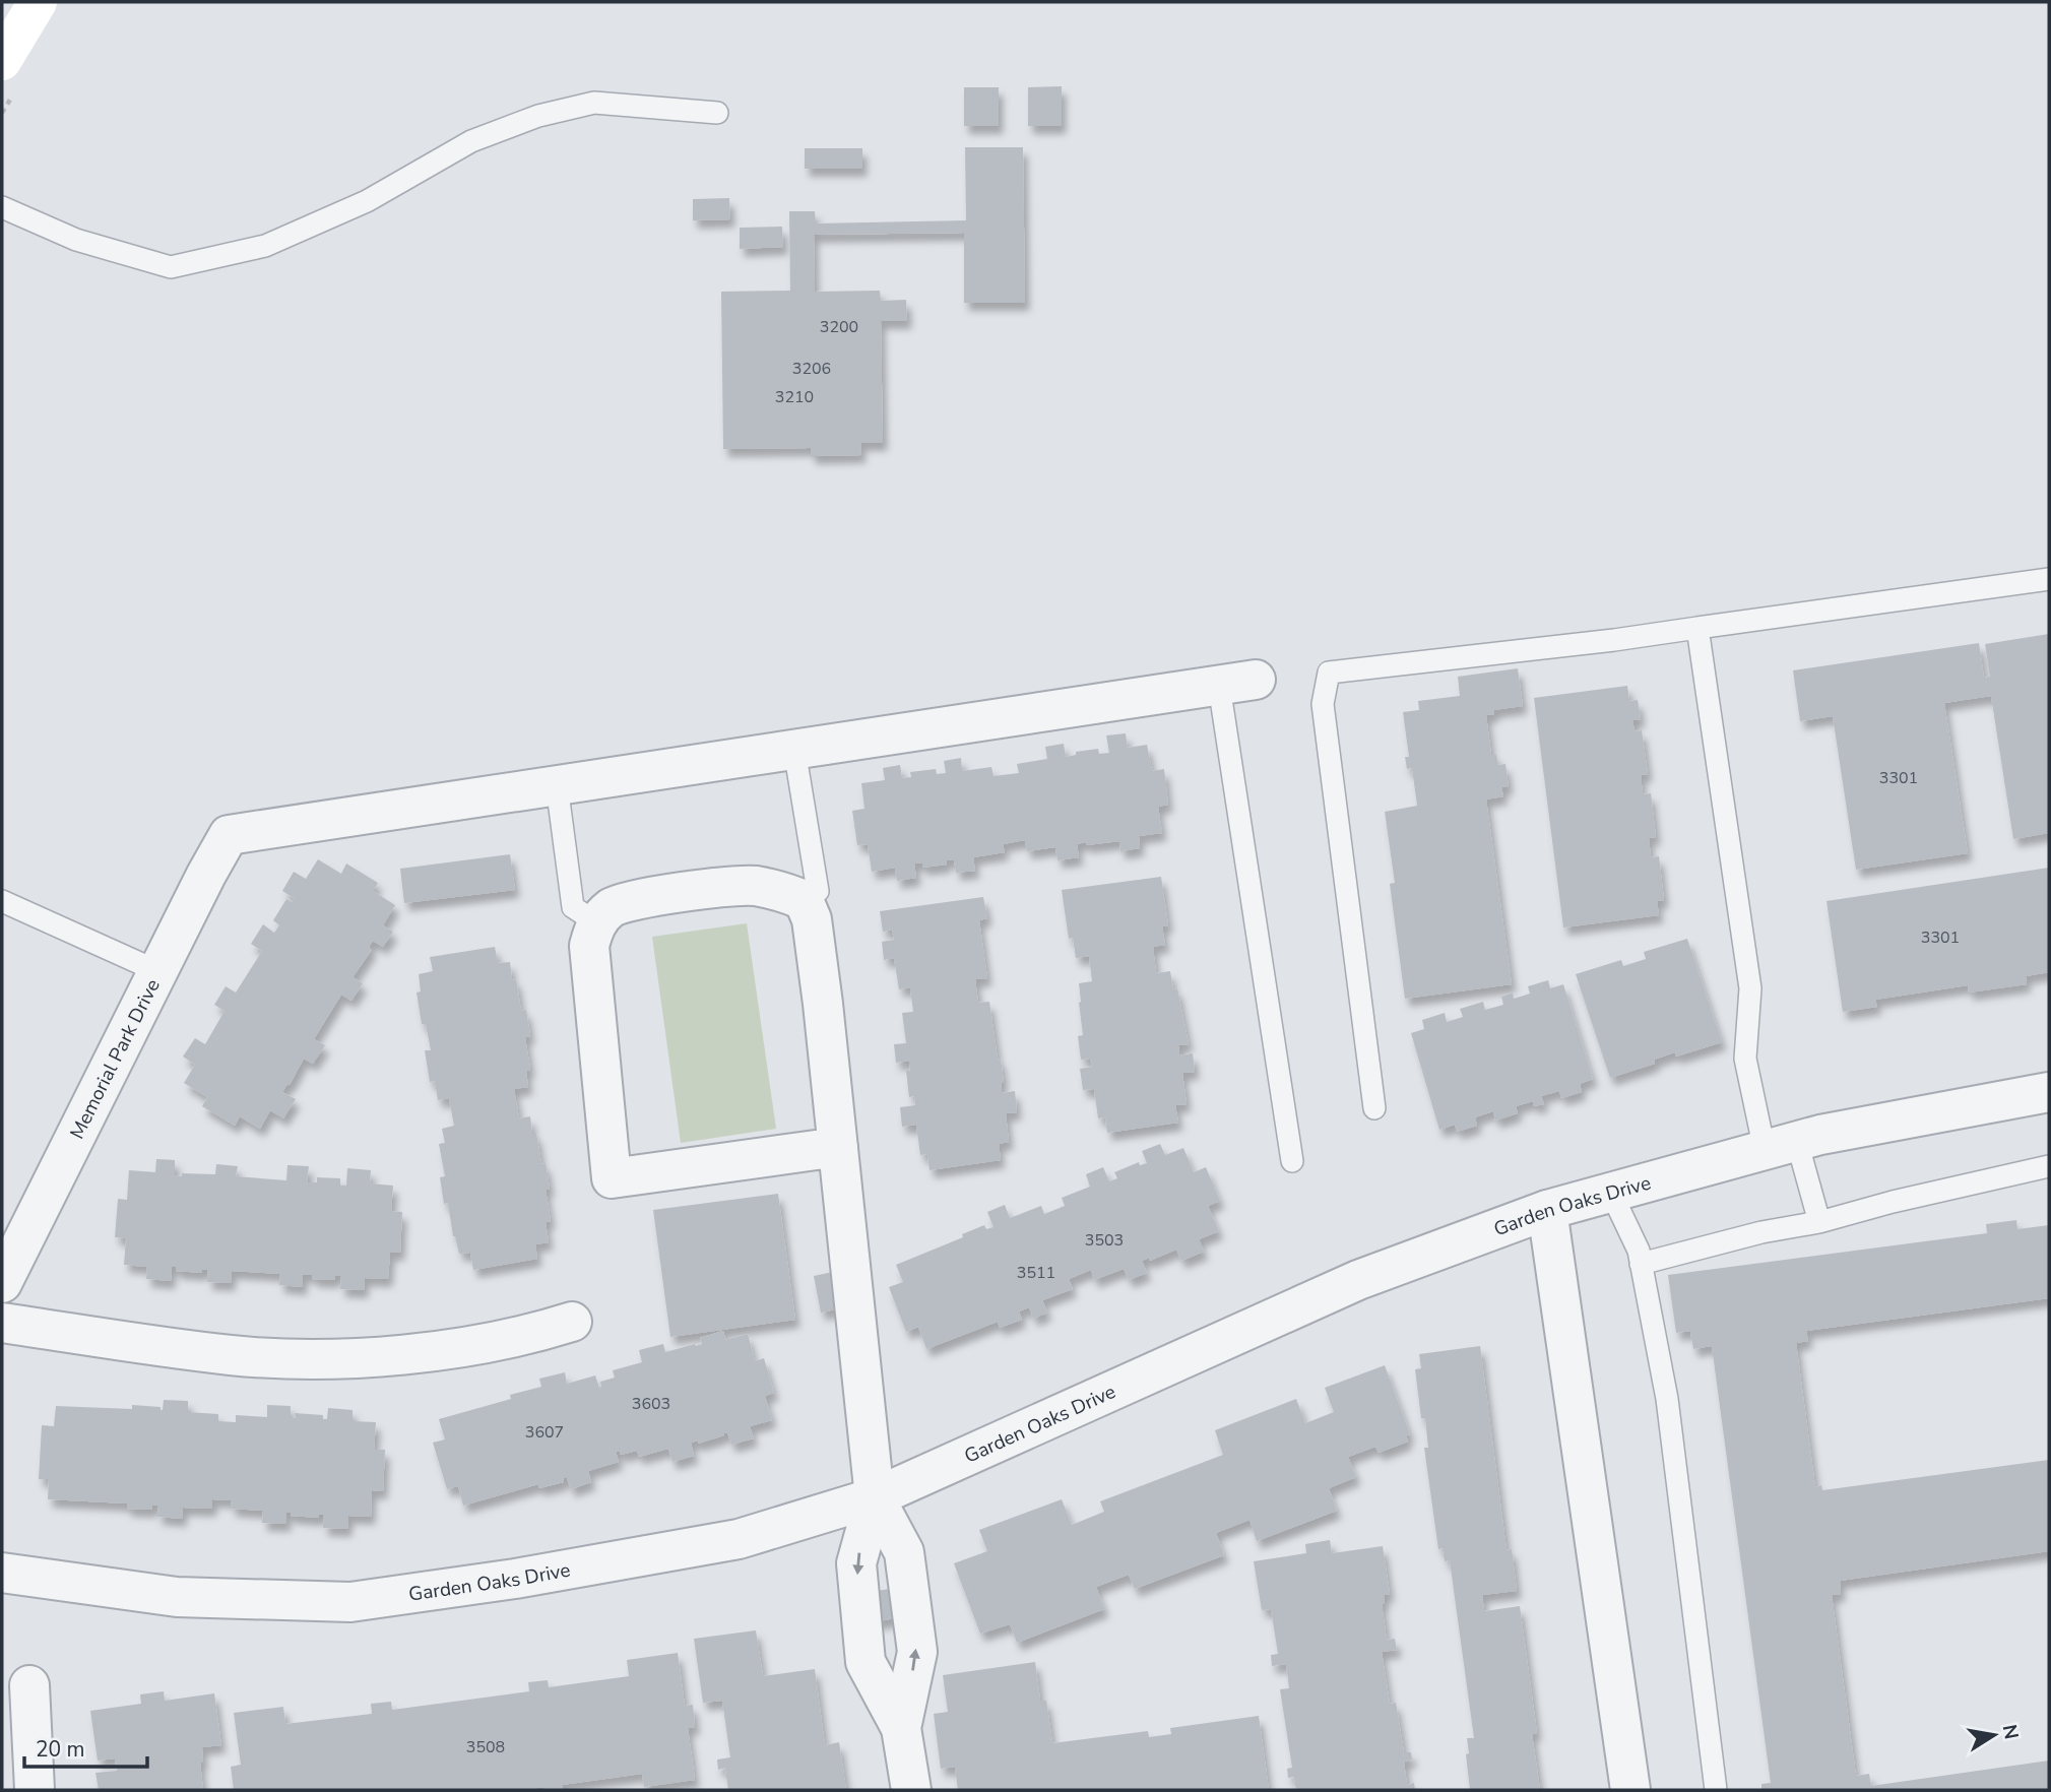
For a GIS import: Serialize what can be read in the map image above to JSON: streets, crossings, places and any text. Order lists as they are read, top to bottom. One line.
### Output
{"streets":{"street":["Memorial Park Drive","Garden Oaks Drive"]},"house_numbers":["3200","3206","3210","3301","3301","3503","3511","3603","3607","3508"],"scale_bar":"20 m","north":"right"}
